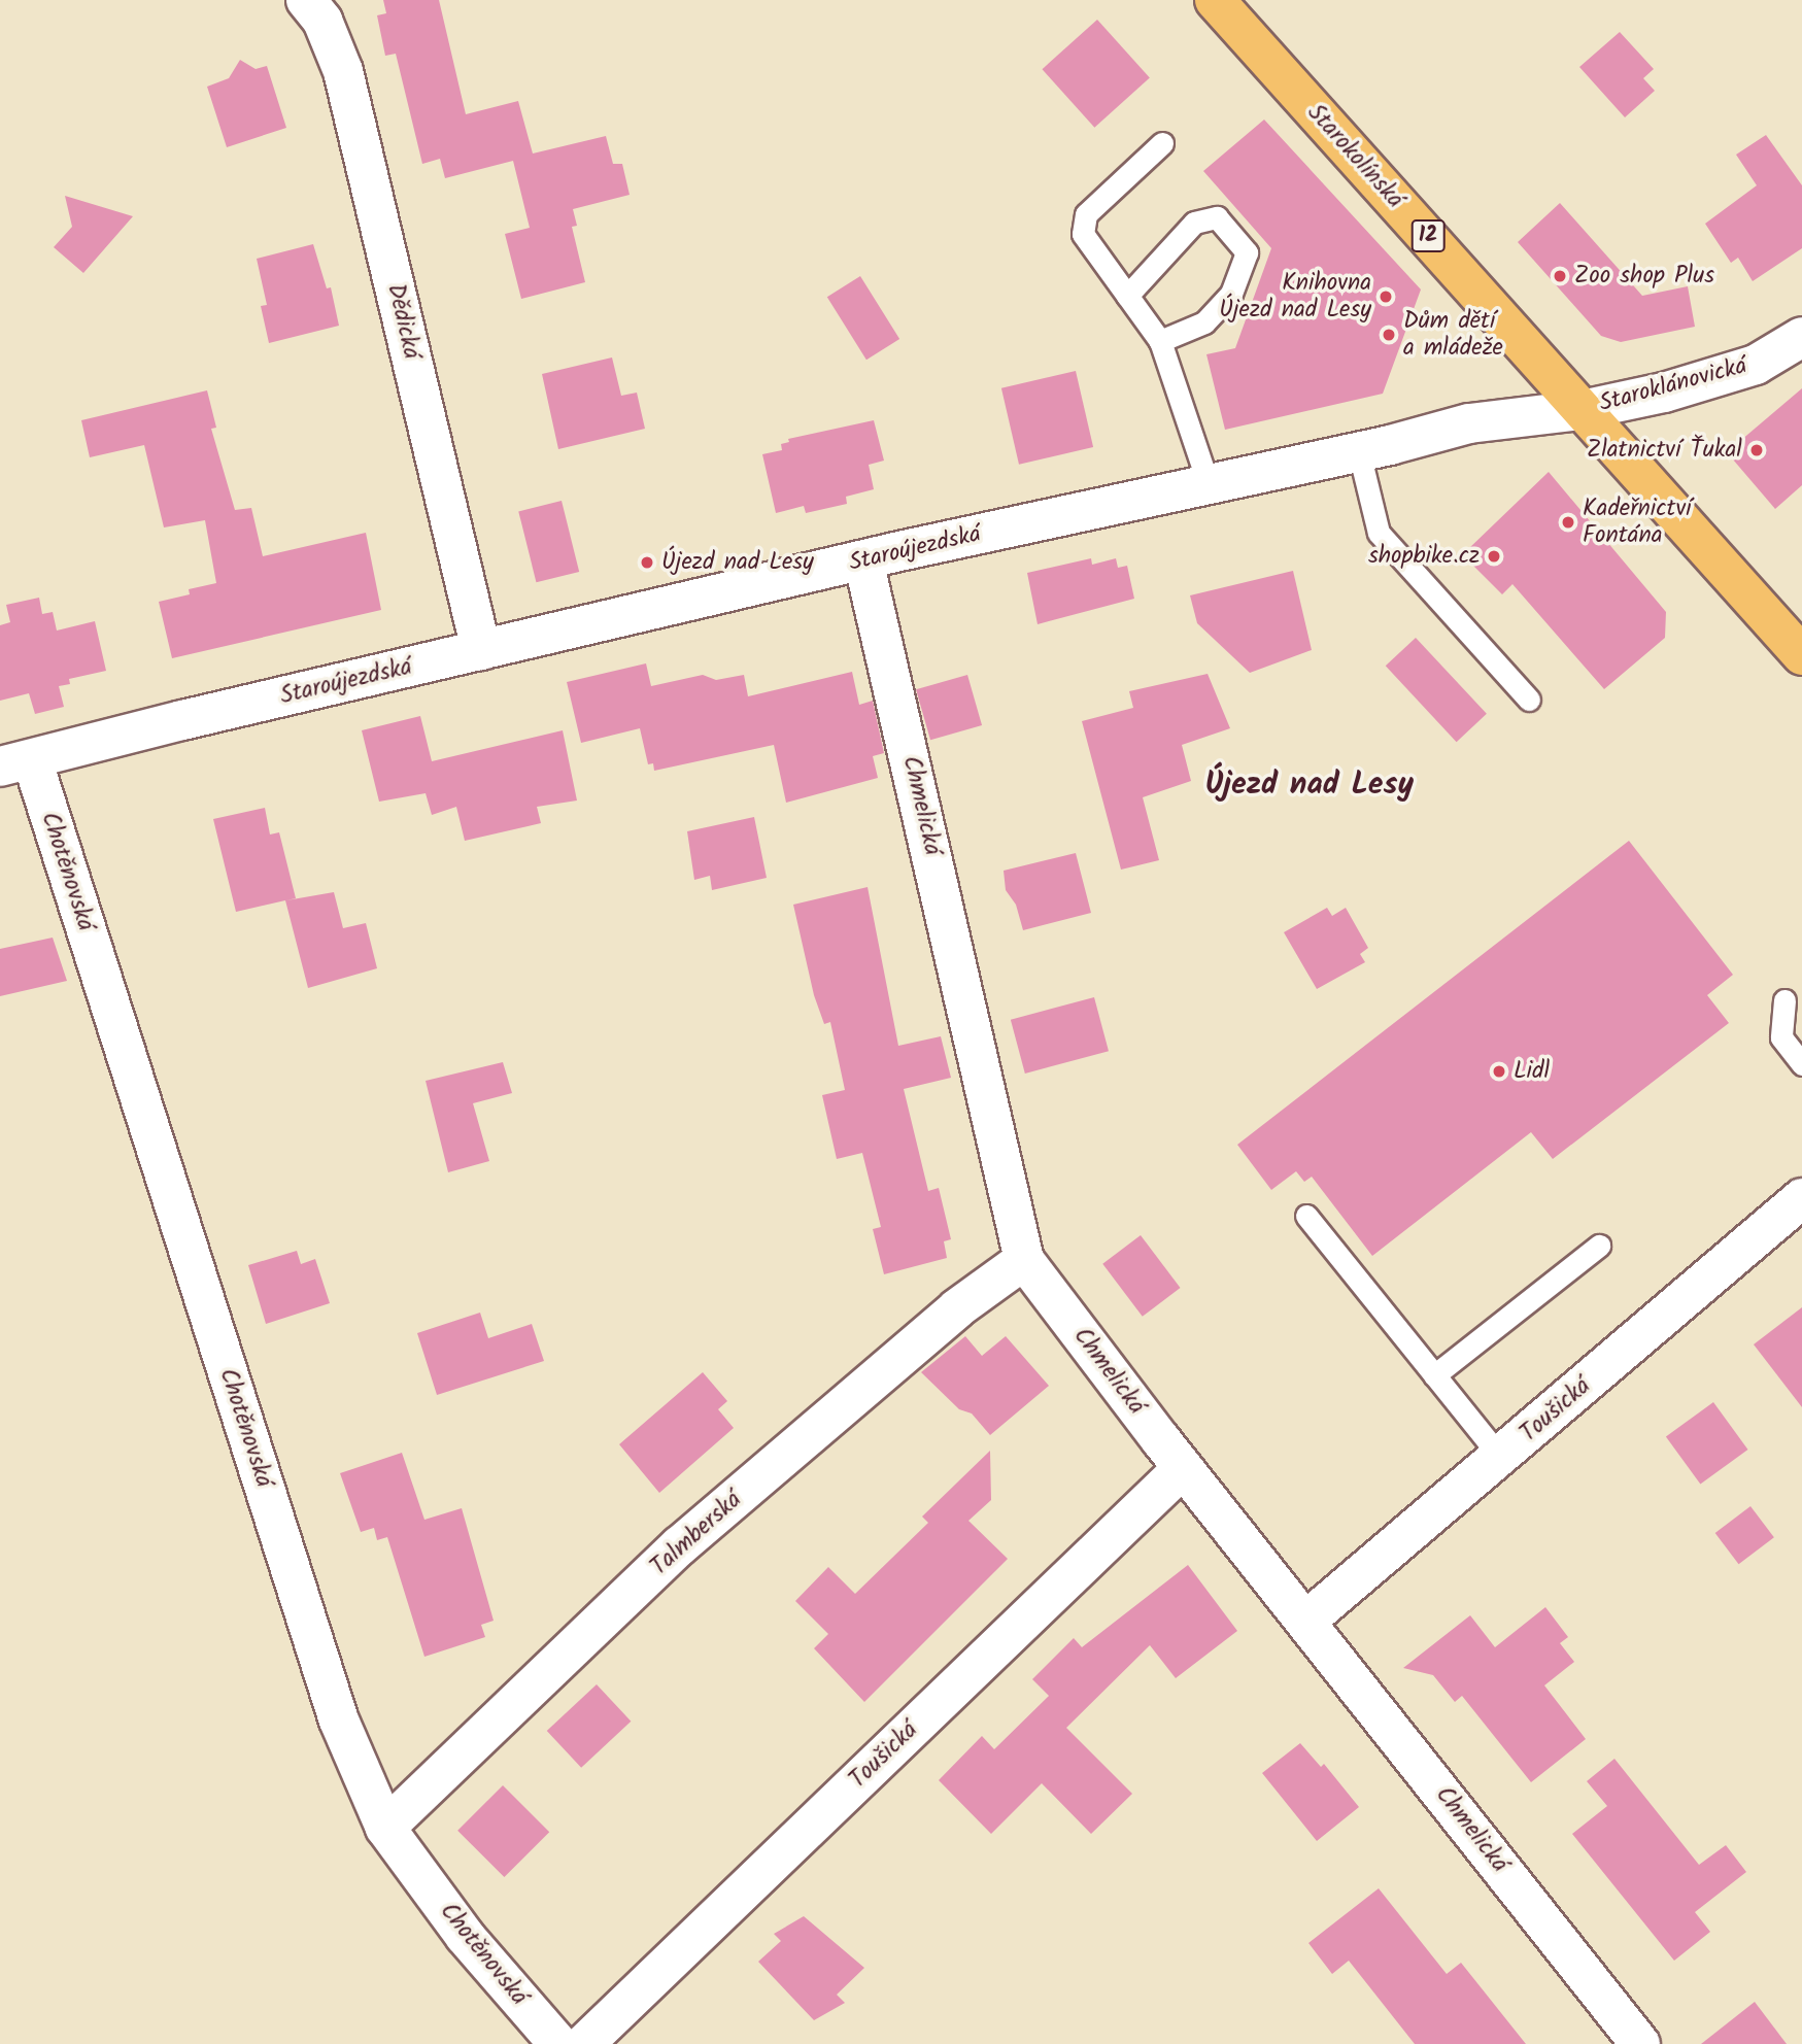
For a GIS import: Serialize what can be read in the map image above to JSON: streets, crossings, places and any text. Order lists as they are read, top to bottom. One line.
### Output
{"streets":{"main road":["Starokolínská","12"],"street":["Dědická","Staroklánovická","Staroújezdská","Chmelická","Chotěnovská","Toušická","Talmberská"]},"crossings":[["Starokolínská","12"],["Starokolínská","Staroklánovická"],["Starokolínská","Staroújezdská"],["12","Staroklánovická"],["12","Staroújezdská"],["Dědická","Staroújezdská"],["Staroklánovická","Staroújezdská"],["Staroújezdská","Chmelická"],["Staroújezdská","Chotěnovská"],["Chmelická","Toušická"],["Chmelická","Talmberská"],["Chotěnovská","Talmberská"]],"districts":["Újezd nad Lesy"],"places":["Zoo shop Plus","Knihovna Újezd nad Lesy","Dům dětí a mládeže","Zlatnictví Ťukal","Kadeřnictví Fontána","shopbike.cz","Újezd nad Lesy","Lidl"]}
